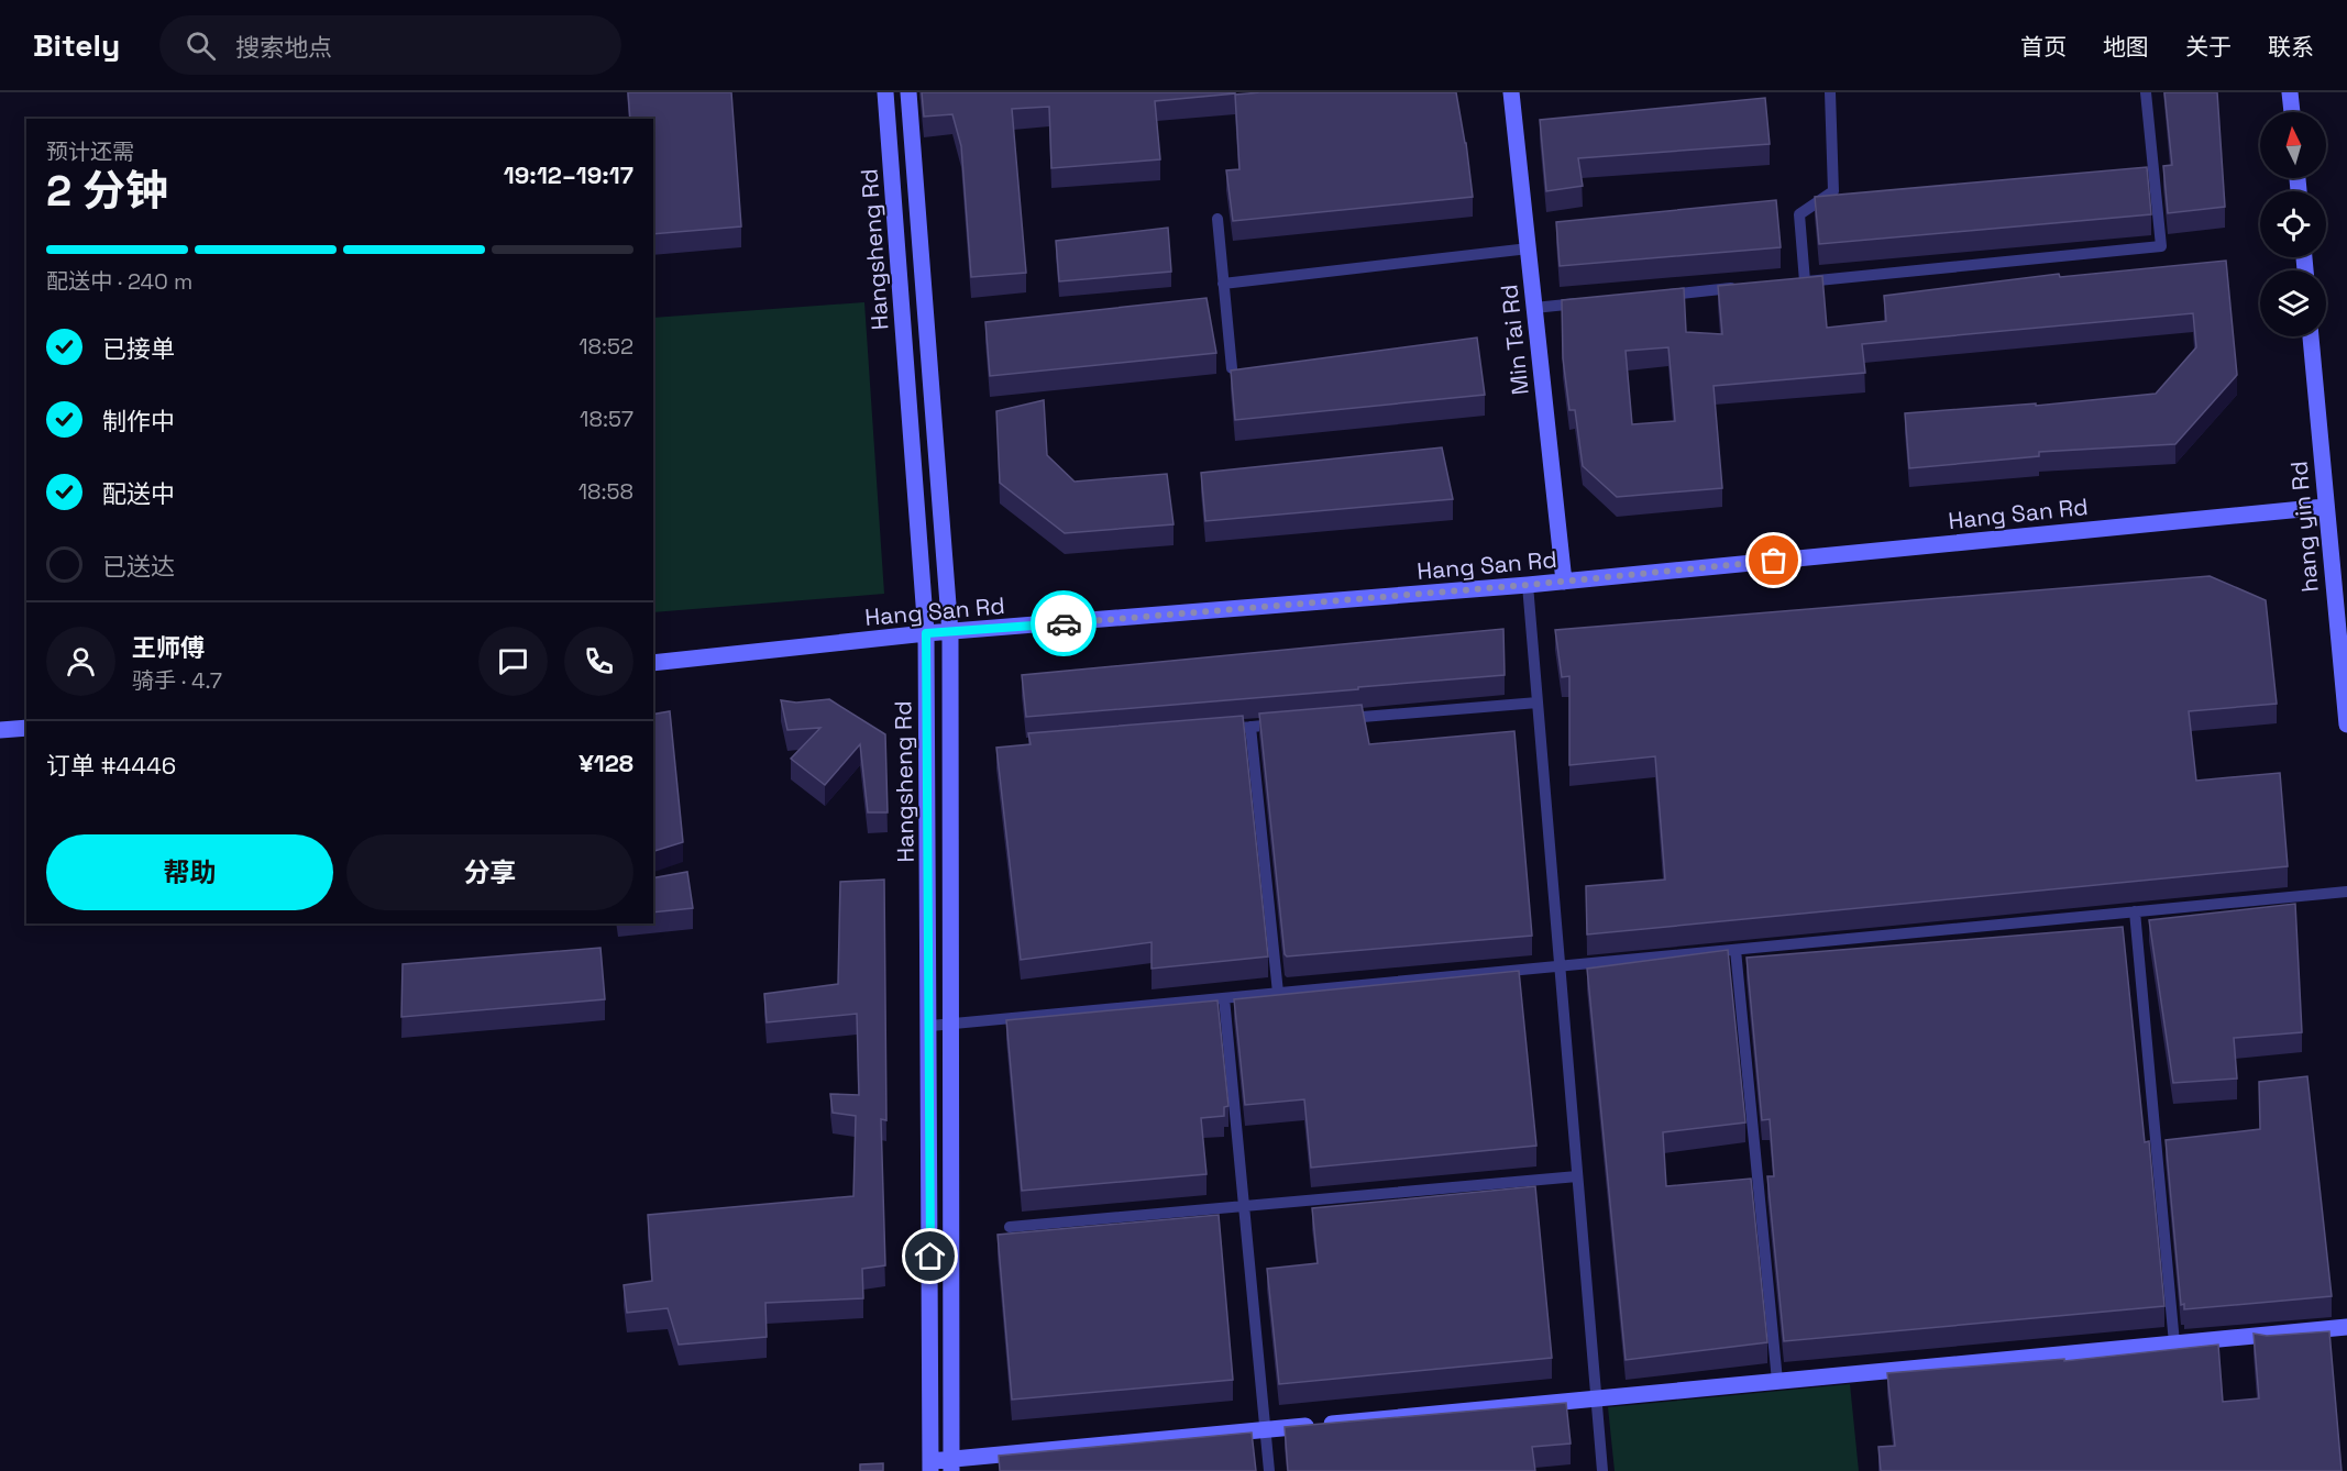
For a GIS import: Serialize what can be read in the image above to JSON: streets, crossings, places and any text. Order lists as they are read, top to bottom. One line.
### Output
{"streets":{"street":["Hangsheng Rd","Min Tai Rd","Hang San Rd","hang yin Rd"]},"crossings":[["Hangsheng Rd","Hang San Rd"],["Min Tai Rd","Hang San Rd"],["Hang San Rd","hang yin Rd"]],"north":"top","page":{"header":"Bitely","search":"搜索地点","nav":["首页","地图","关于","联系"],"heading":["2 分钟","预计还需","19:12–19:17"],"panel":["王师傅","骑手 · 4.7","订单 #4446","¥128"],"bar":"配送中 · 240 m","list":[["已接单","18:52"],["制作中","18:57"],["配送中","18:58"],"已送达"],"buttons":["帮助","分享"]}}
